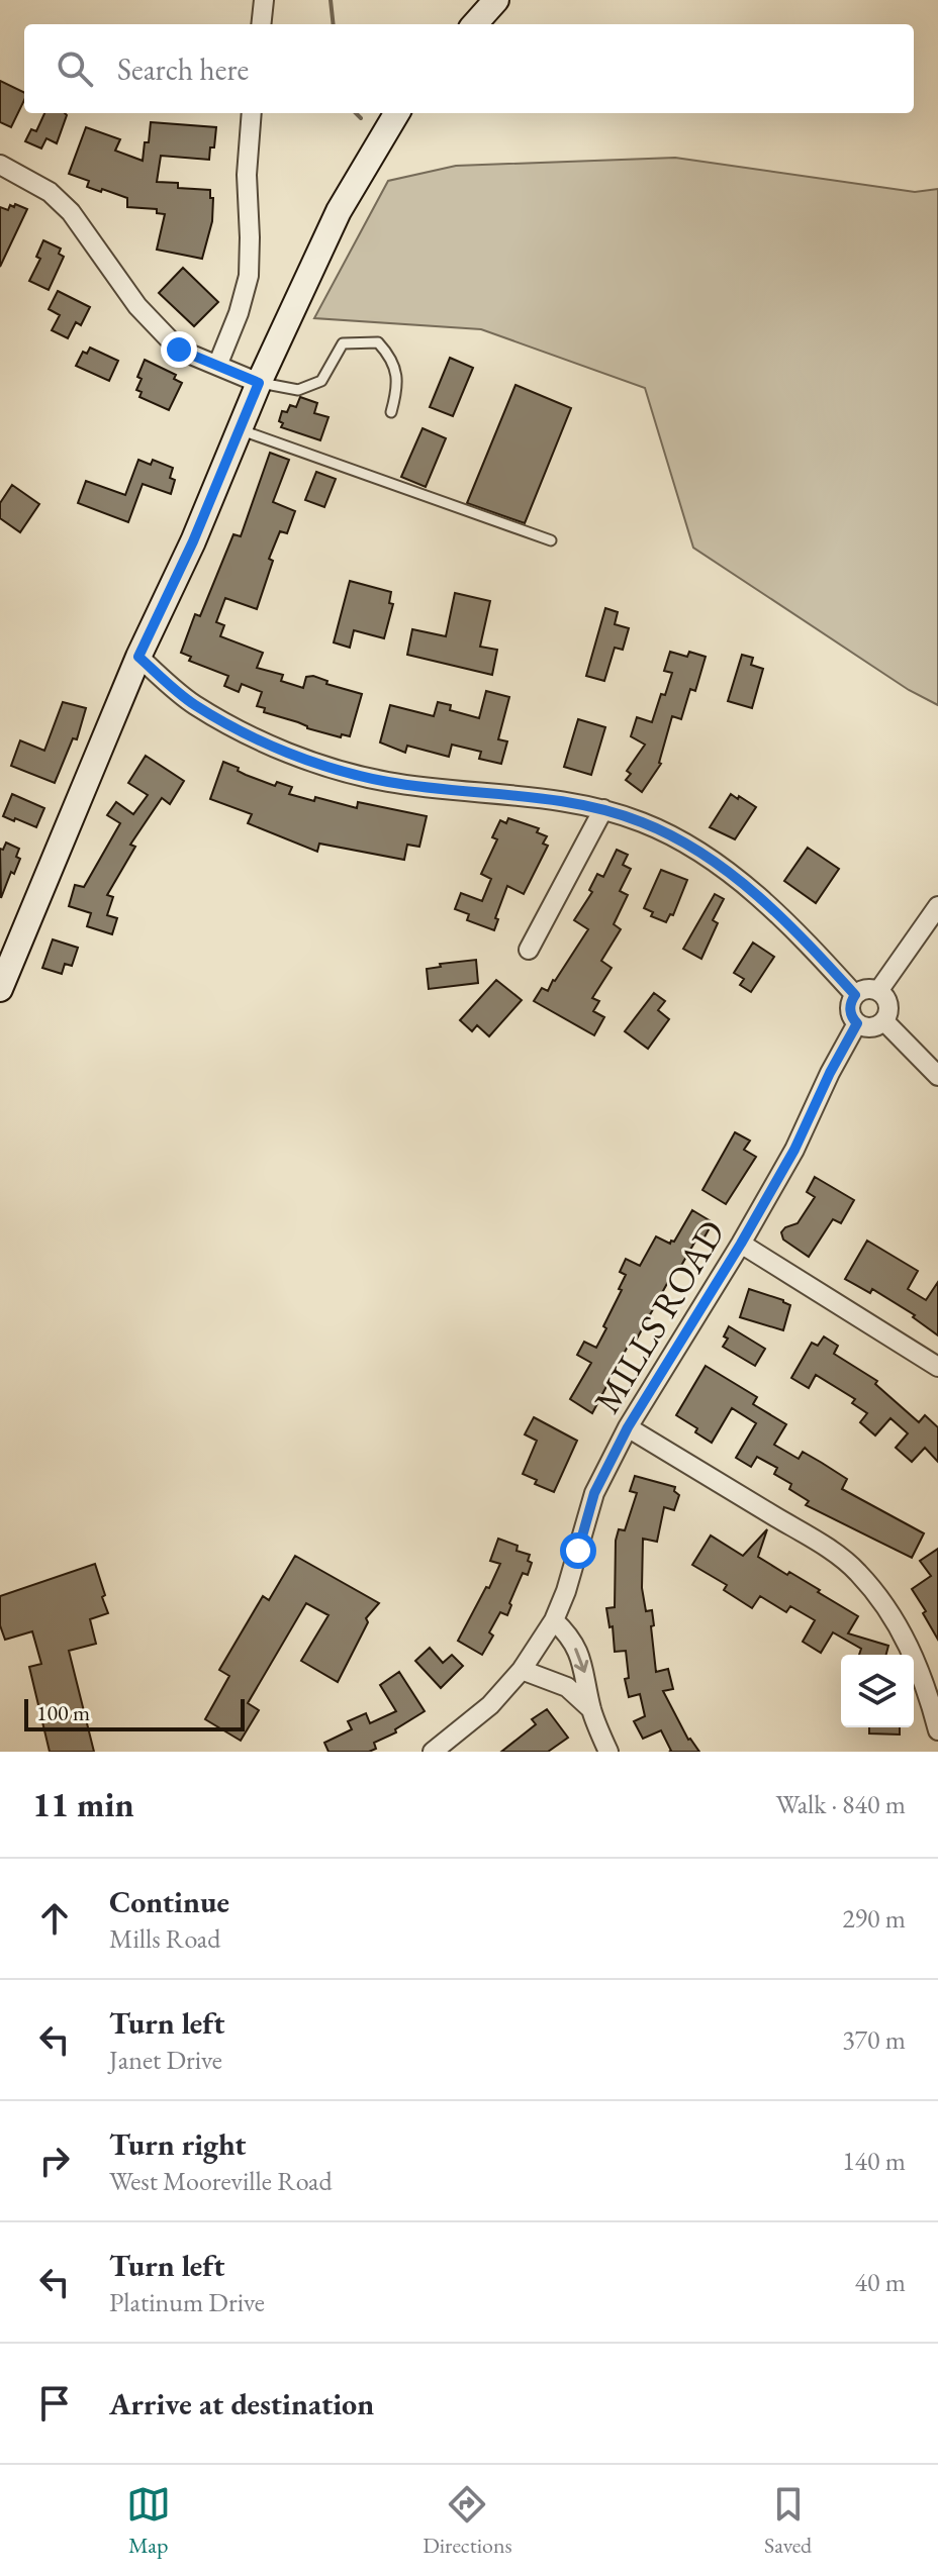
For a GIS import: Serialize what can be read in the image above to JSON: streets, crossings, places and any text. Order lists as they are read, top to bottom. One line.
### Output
{"streets":{"street":["MILLS ROAD"]},"scale_bar":"100 m","page":{"search":"Search here","scale":"100 m","heading":["11 min","Walk · 840 m"],"list":[["Continue","Mills Road","290 m"],["Turn left","Janet Drive","370 m"],["Turn right","West Mooreville Road","140 m"],["Turn left","Platinum Drive","40 m"],"Arrive at destination"],"nav":["Map","Directions","Saved"]}}
